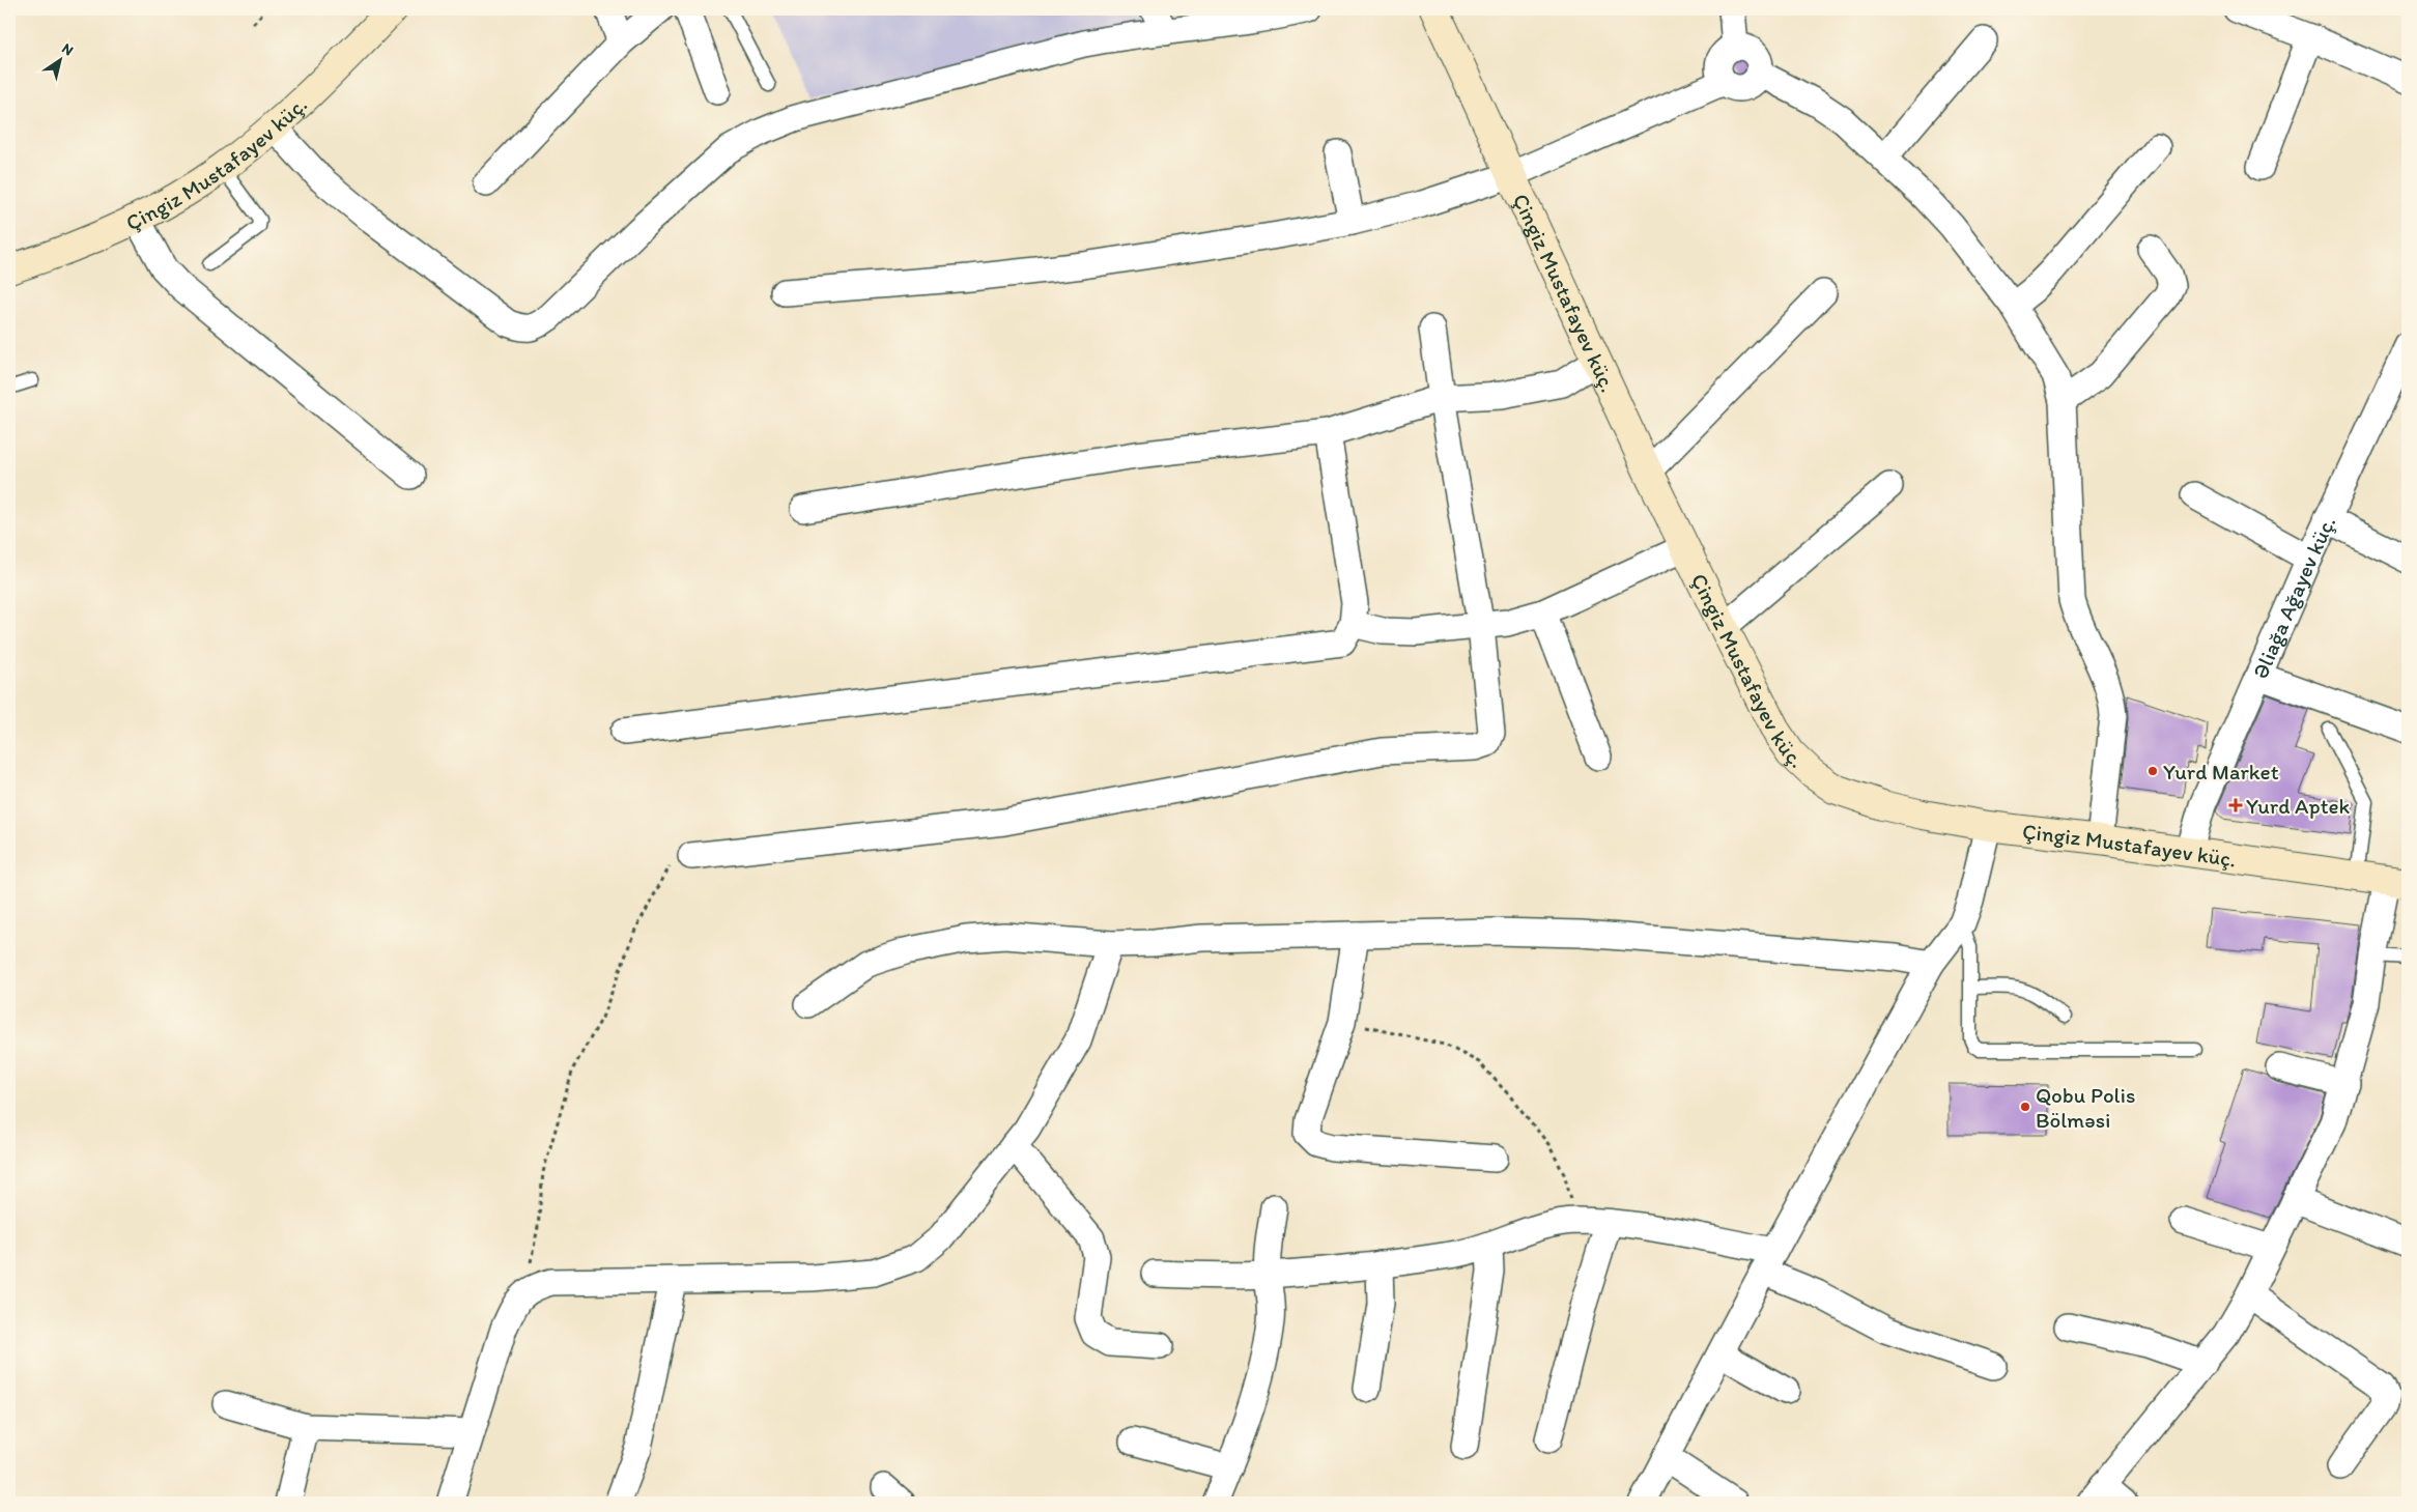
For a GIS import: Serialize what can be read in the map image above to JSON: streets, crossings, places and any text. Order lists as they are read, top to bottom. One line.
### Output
{"streets":{"street":["Çingiz Mustafayev küç.","Əliağa Ağayev küç."]},"crossings":[["Çingiz Mustafayev küç.","Əliağa Ağayev küç."]],"places":{"other":["Yurd Market","Qobu Polis Bölməsi"],"health":["Yurd Aptek"]},"north":"top right"}
